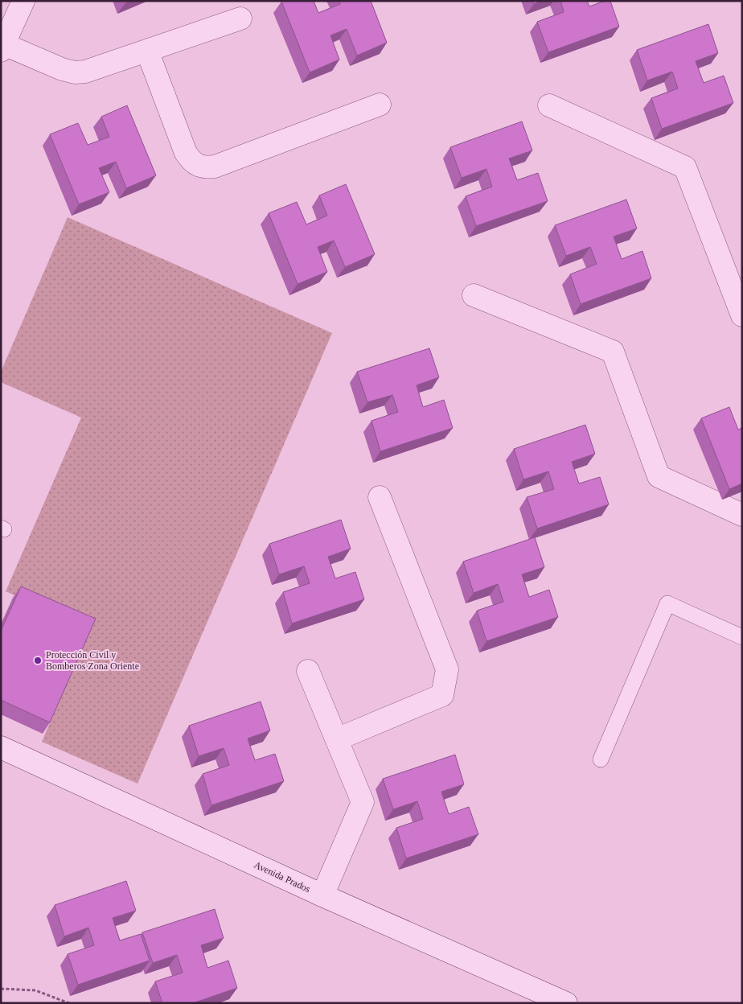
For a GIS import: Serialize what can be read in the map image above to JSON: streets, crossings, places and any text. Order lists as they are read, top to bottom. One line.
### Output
{"streets":{"street":["Avenida Prados"]},"places":["Protección Civil y Bomberos Zona Oriente"]}
